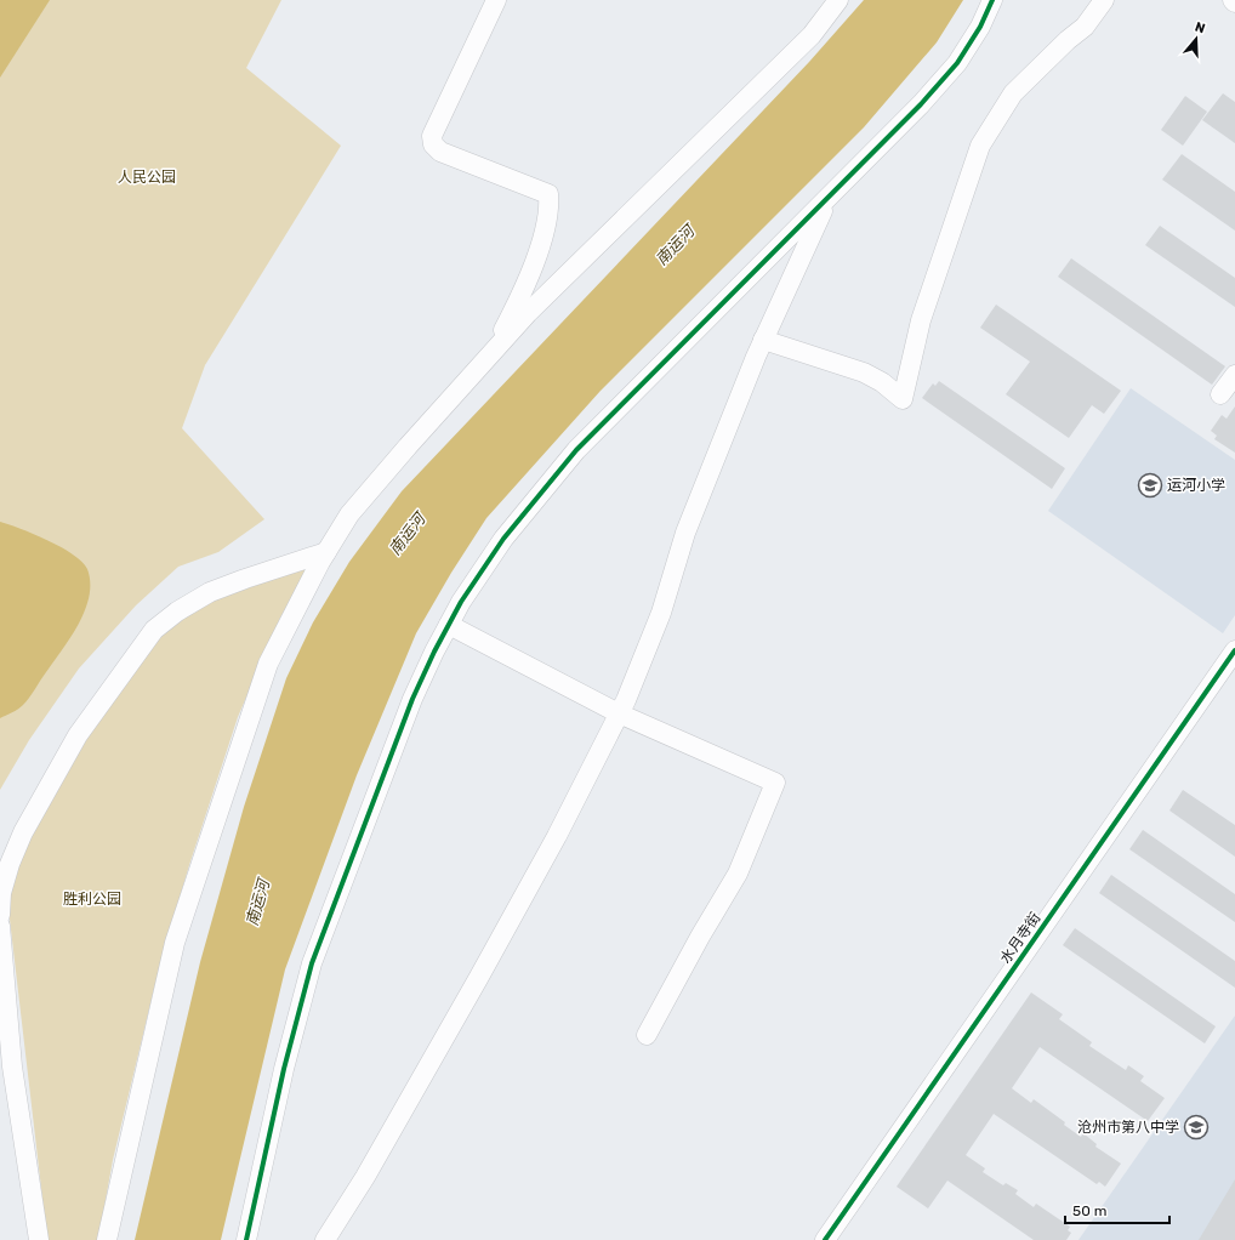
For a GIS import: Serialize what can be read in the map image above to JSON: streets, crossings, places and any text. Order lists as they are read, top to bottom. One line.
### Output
{"streets":{"street":["水月寺街"]},"water":["南运河"],"parks":["人民公园","胜利公园"],"places":{"school or university":["运河小学","沧州市第八中学"]},"scale_bar":"50 m","north":"top"}
